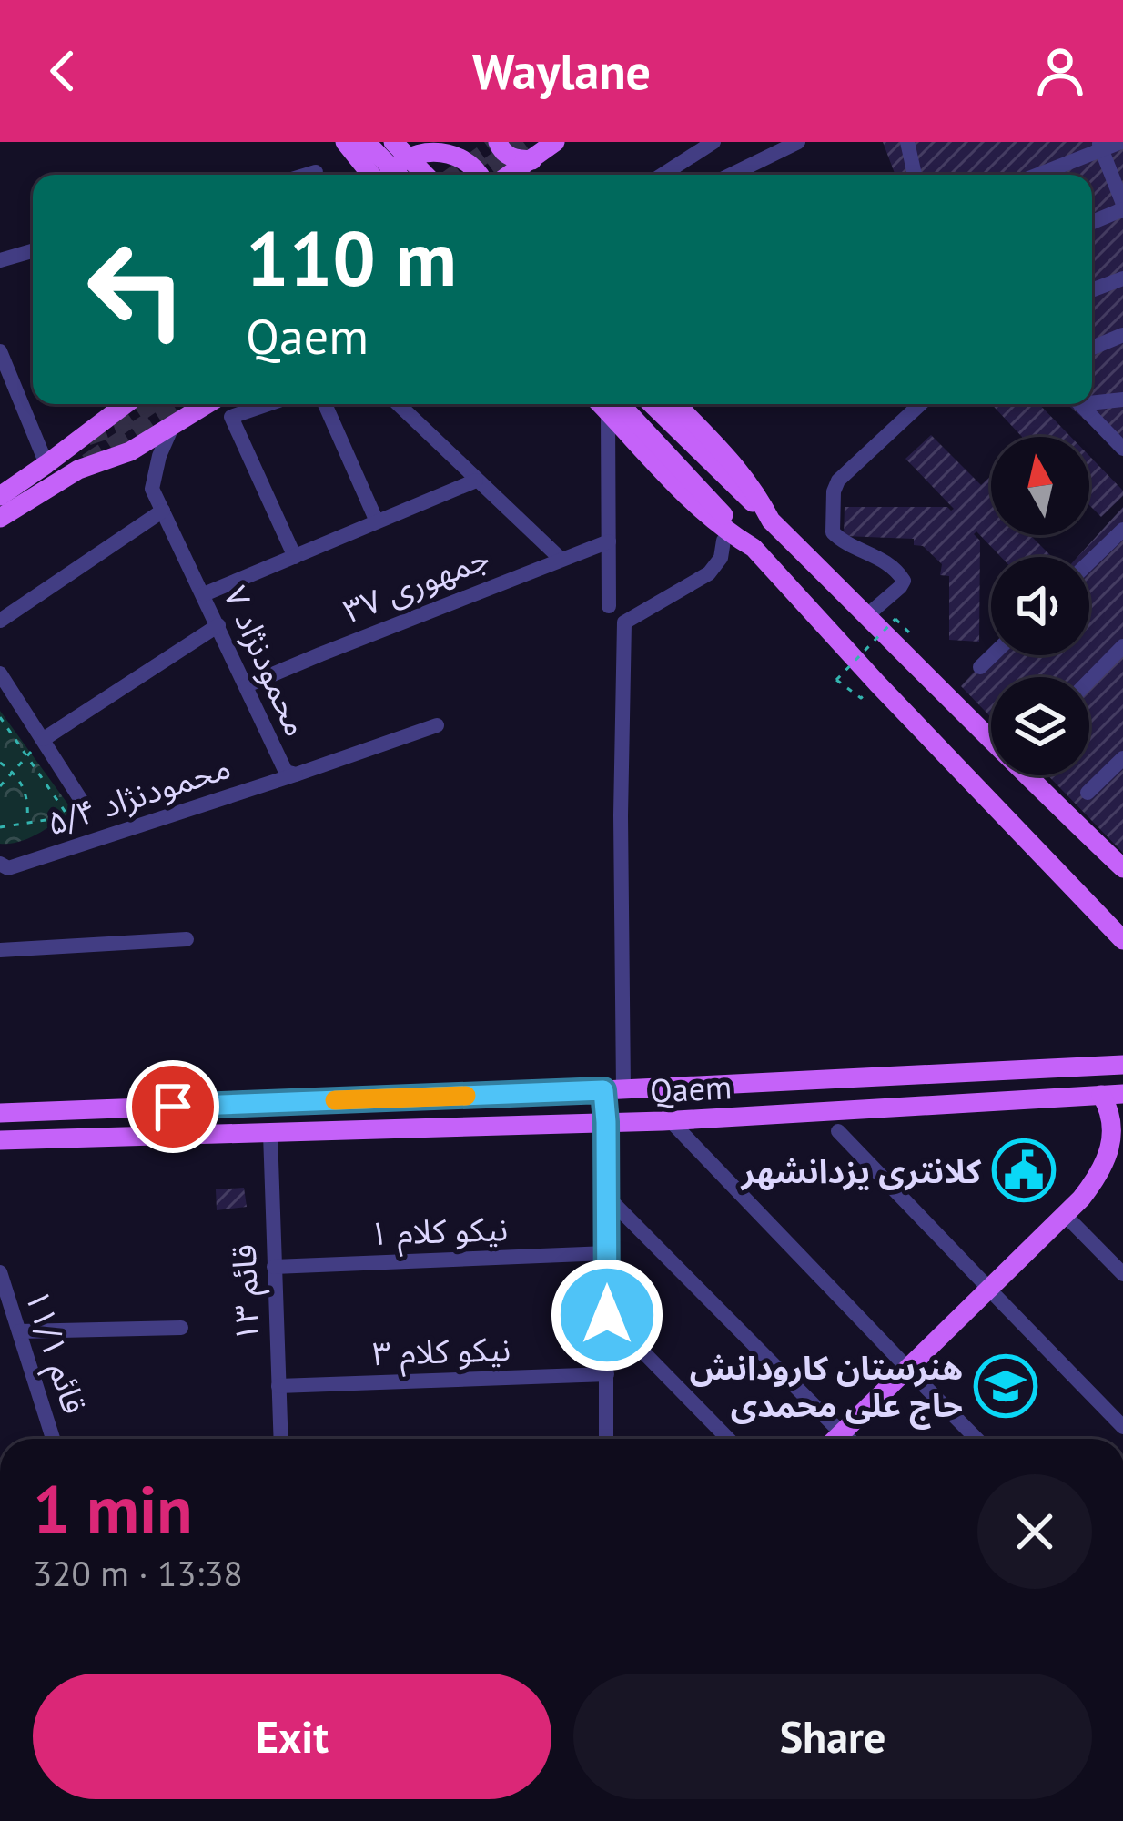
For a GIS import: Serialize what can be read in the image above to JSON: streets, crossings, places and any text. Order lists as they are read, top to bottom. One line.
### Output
{"streets":{"main road":["Qaem"],"street":["جمهوری ۳۷","محمودنژاد ۷","محمودنژاد ۵/۴","نیکو کلام ۱","قائم ۱۳","نیکو کلام ۳","قائم ۱۱/۱"]},"crossings":[["جمهوری ۳۷","محمودنژاد ۷"],["محمودنژاد ۷","محمودنژاد ۵/۴"],["Qaem","قائم ۱۳"],["نیکو کلام ۱","قائم ۱۳"],["قائم ۱۳","نیکو کلام ۳"]],"places":{"public building":["کلانتری یزدانشهر"],"school or university":["هنرستان کارودانش حاج علی محمدی"]},"north":"top","page":{"header":"Waylane","turn":["110 m","Qaem"],"heading":["1 min","320 m · 13:38"],"buttons":["Exit","Share"]}}
